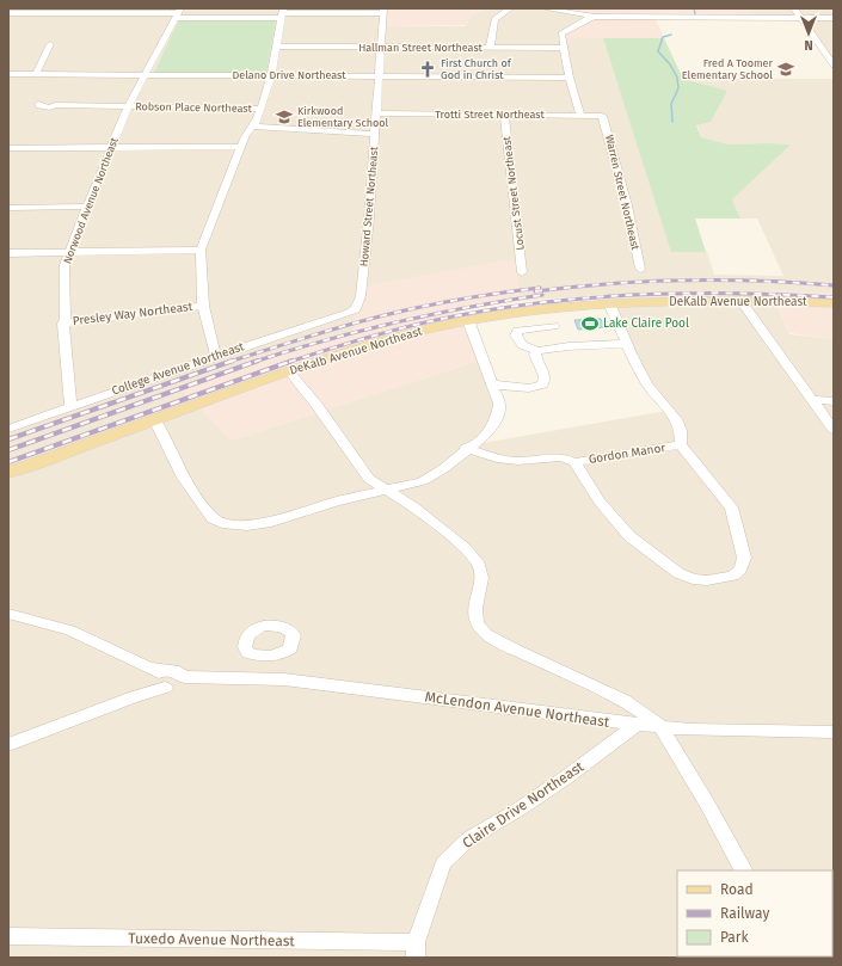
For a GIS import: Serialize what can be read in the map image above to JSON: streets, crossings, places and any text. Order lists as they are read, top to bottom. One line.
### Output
{"streets":{"main road":["DeKalb Avenue Northeast"],"street":["Hallman Street Northeast","Delano Drive Northeast","Robson Place Northeast","Trotti Street Northeast","Warren Street Northeast","Locust Street Northeast","Norwood Avenue Northeast","Howard Street Northeast","Presley Way Northeast","College Avenue Northeast","Gordon Manor","McLendon Avenue Northeast","Claire Drive Northeast","Tuxedo Avenue Northeast"]},"crossings":[["Hallman Street Northeast","Howard Street Northeast"],["Delano Drive Northeast","Norwood Avenue Northeast"],["Delano Drive Northeast","Howard Street Northeast"],["Robson Place Northeast","Norwood Avenue Northeast"],["Trotti Street Northeast","Warren Street Northeast"],["Trotti Street Northeast","Locust Street Northeast"],["Trotti Street Northeast","Howard Street Northeast"],["Norwood Avenue Northeast","Presley Way Northeast"],["Norwood Avenue Northeast","College Avenue Northeast"],["Howard Street Northeast","College Avenue Northeast"],["McLendon Avenue Northeast","Claire Drive Northeast"],["Claire Drive Northeast","Tuxedo Avenue Northeast"]],"places":{"church":["First Church of God in Christ"],"school or university":["Fred A Toomer Elementary School","Kirkwood Elementary School"],"sports":["Lake Claire Pool"]},"legend":["Road","Railway","Park"],"north":"bottom"}
